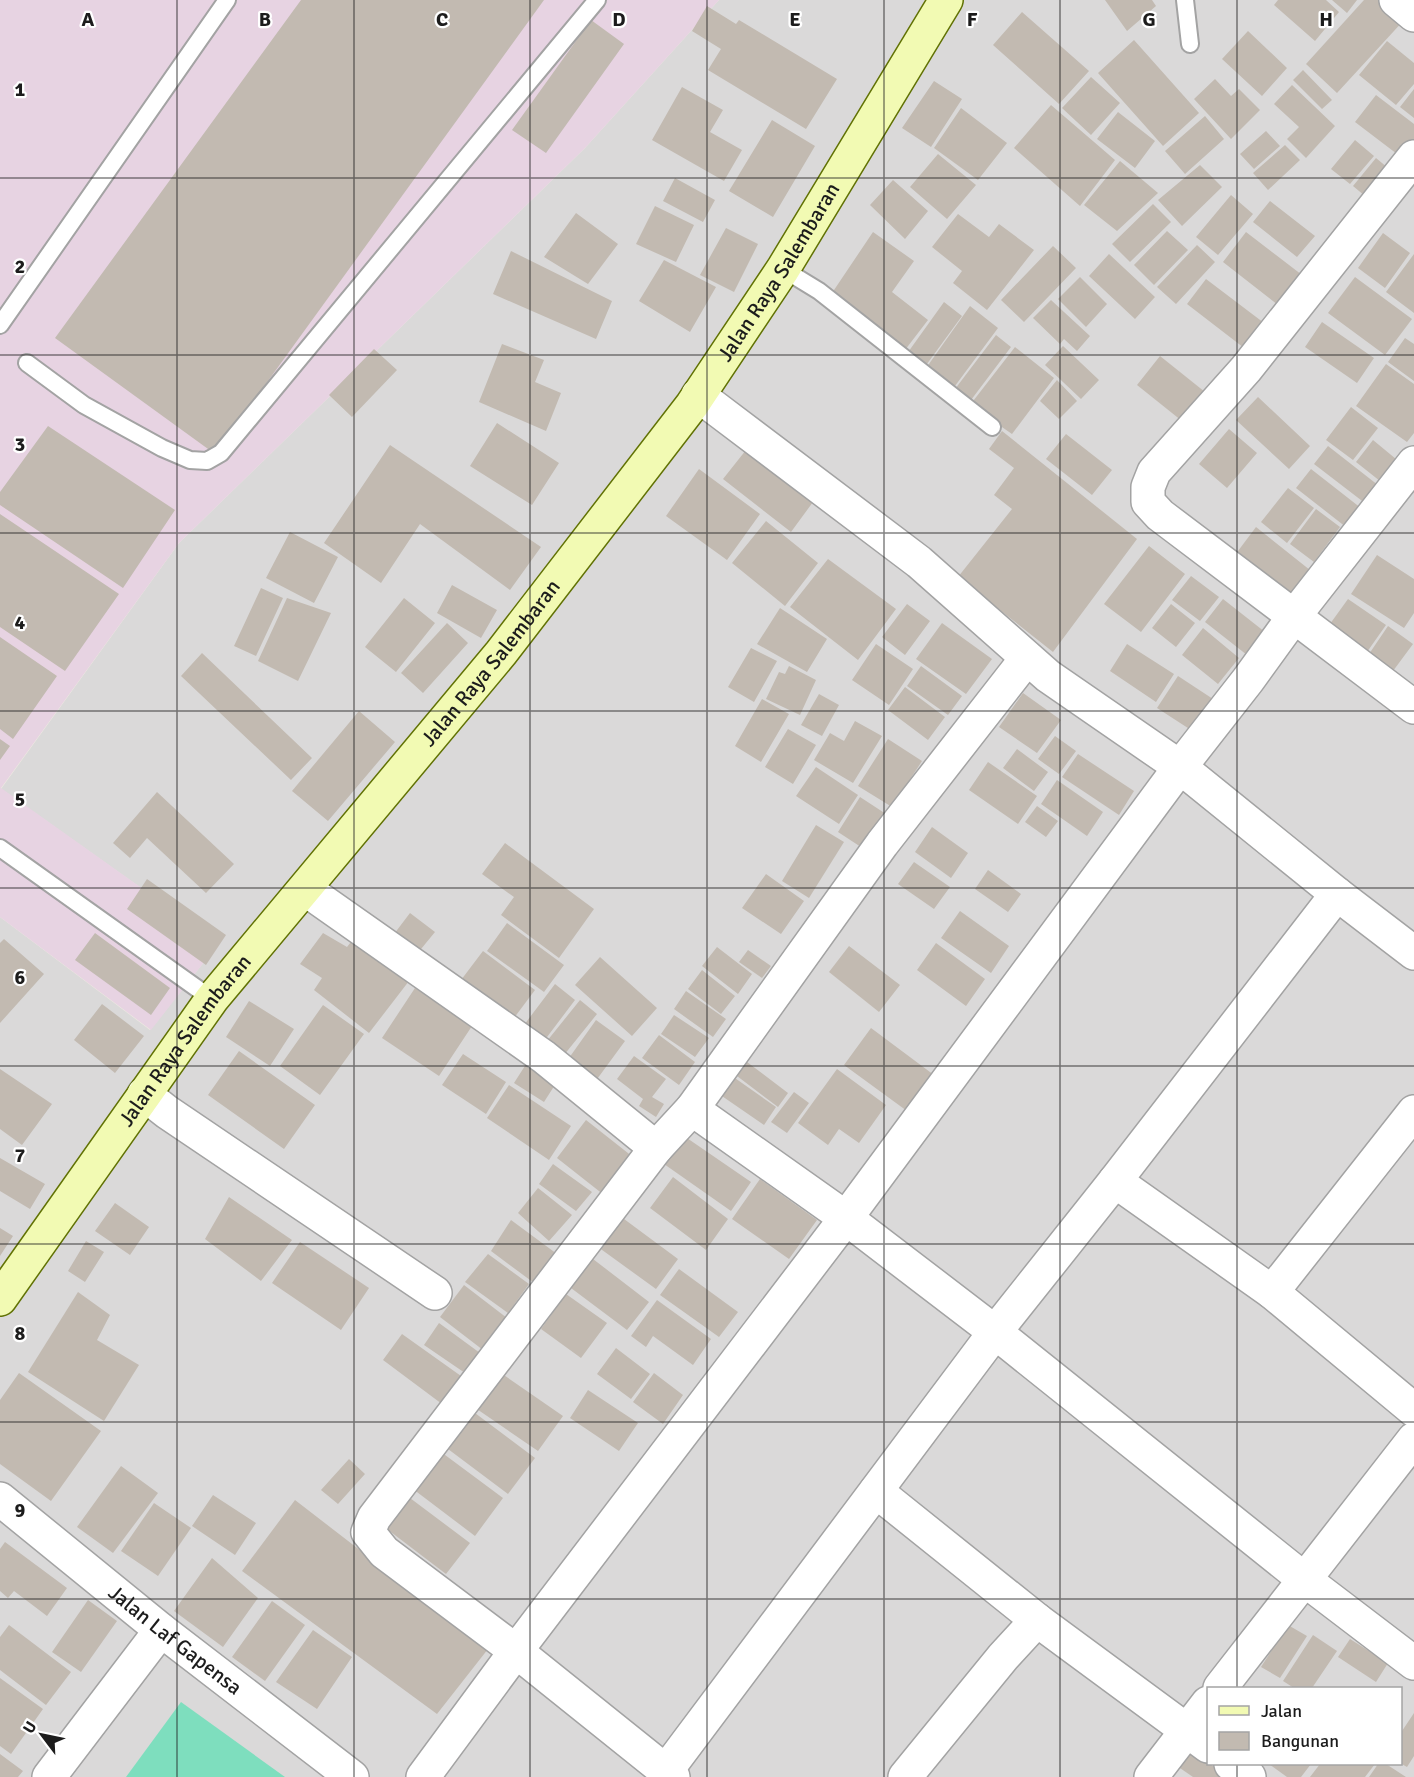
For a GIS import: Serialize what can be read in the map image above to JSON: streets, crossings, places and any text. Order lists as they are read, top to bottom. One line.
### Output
{"streets":{"main road":["Jalan Raya Salembaran"],"street":["Jalan Laf Gapensa"]},"legend":["Jalan","Bangunan"],"north":"top left","grid":{"columns":["A","B","C","D","E","F","G","H"],"rows":["1","2","3","4","5","6","7","8","9"]}}
